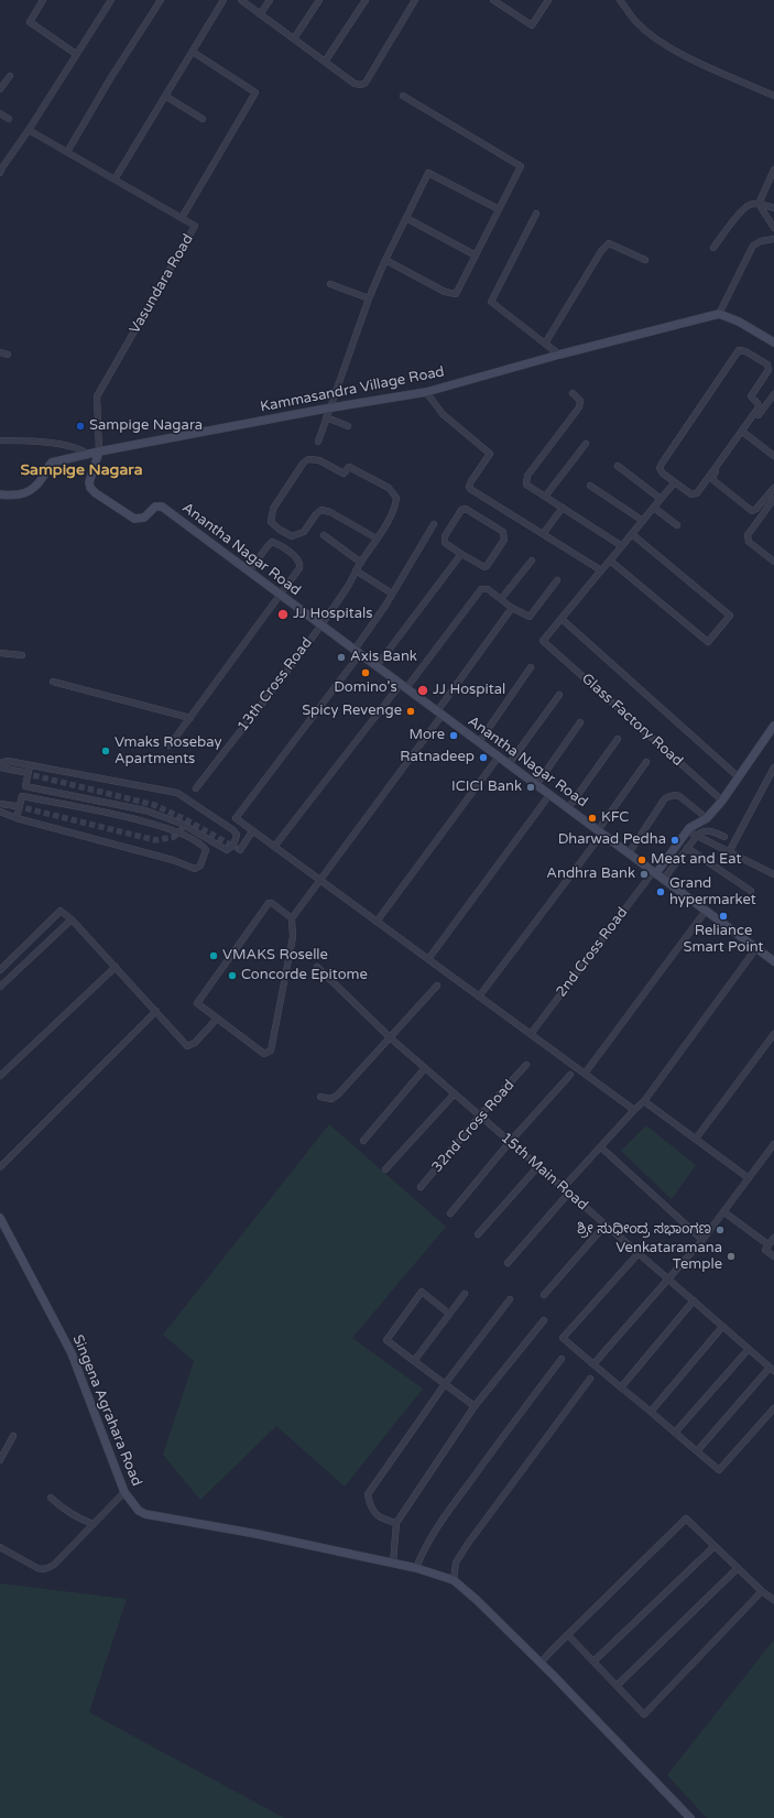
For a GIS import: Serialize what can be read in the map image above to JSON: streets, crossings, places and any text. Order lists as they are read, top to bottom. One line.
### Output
{"streets":{"street":["Vasundara Road","Kammasandra Village Road","Anantha Nagar Road","13th Cross Road","Glass Factory Road","2nd Cross Road","32nd Cross Road","15th Main Road","Singena Agrahara Road"]},"crossings":[["Vasundara Road","Kammasandra Village Road"],["Vasundara Road","Anantha Nagar Road"],["Kammasandra Village Road","Anantha Nagar Road"],["Anantha Nagar Road","13th Cross Road"],["Anantha Nagar Road","2nd Cross Road"],["32nd Cross Road","15th Main Road"]],"districts":["Sampige Nagara"],"places":["Sampige Nagara","JJ Hospitals","Axis Bank","Domino's","JJ Hospital","Spicy Revenge","More","Vmaks Rosebay Apartments","Ratnadeep","ICICI Bank","KFC","Dharwad Pedha","Meat and Eat","Andhra Bank","Grand hypermarket","Reliance Smart Point","VMAKS Roselle","Concorde Epitome","ಶ್ರೀ ಸುಧೀಂದ್ರ ಸಭಾಂಗಣ","Venkataramana Temple"]}
